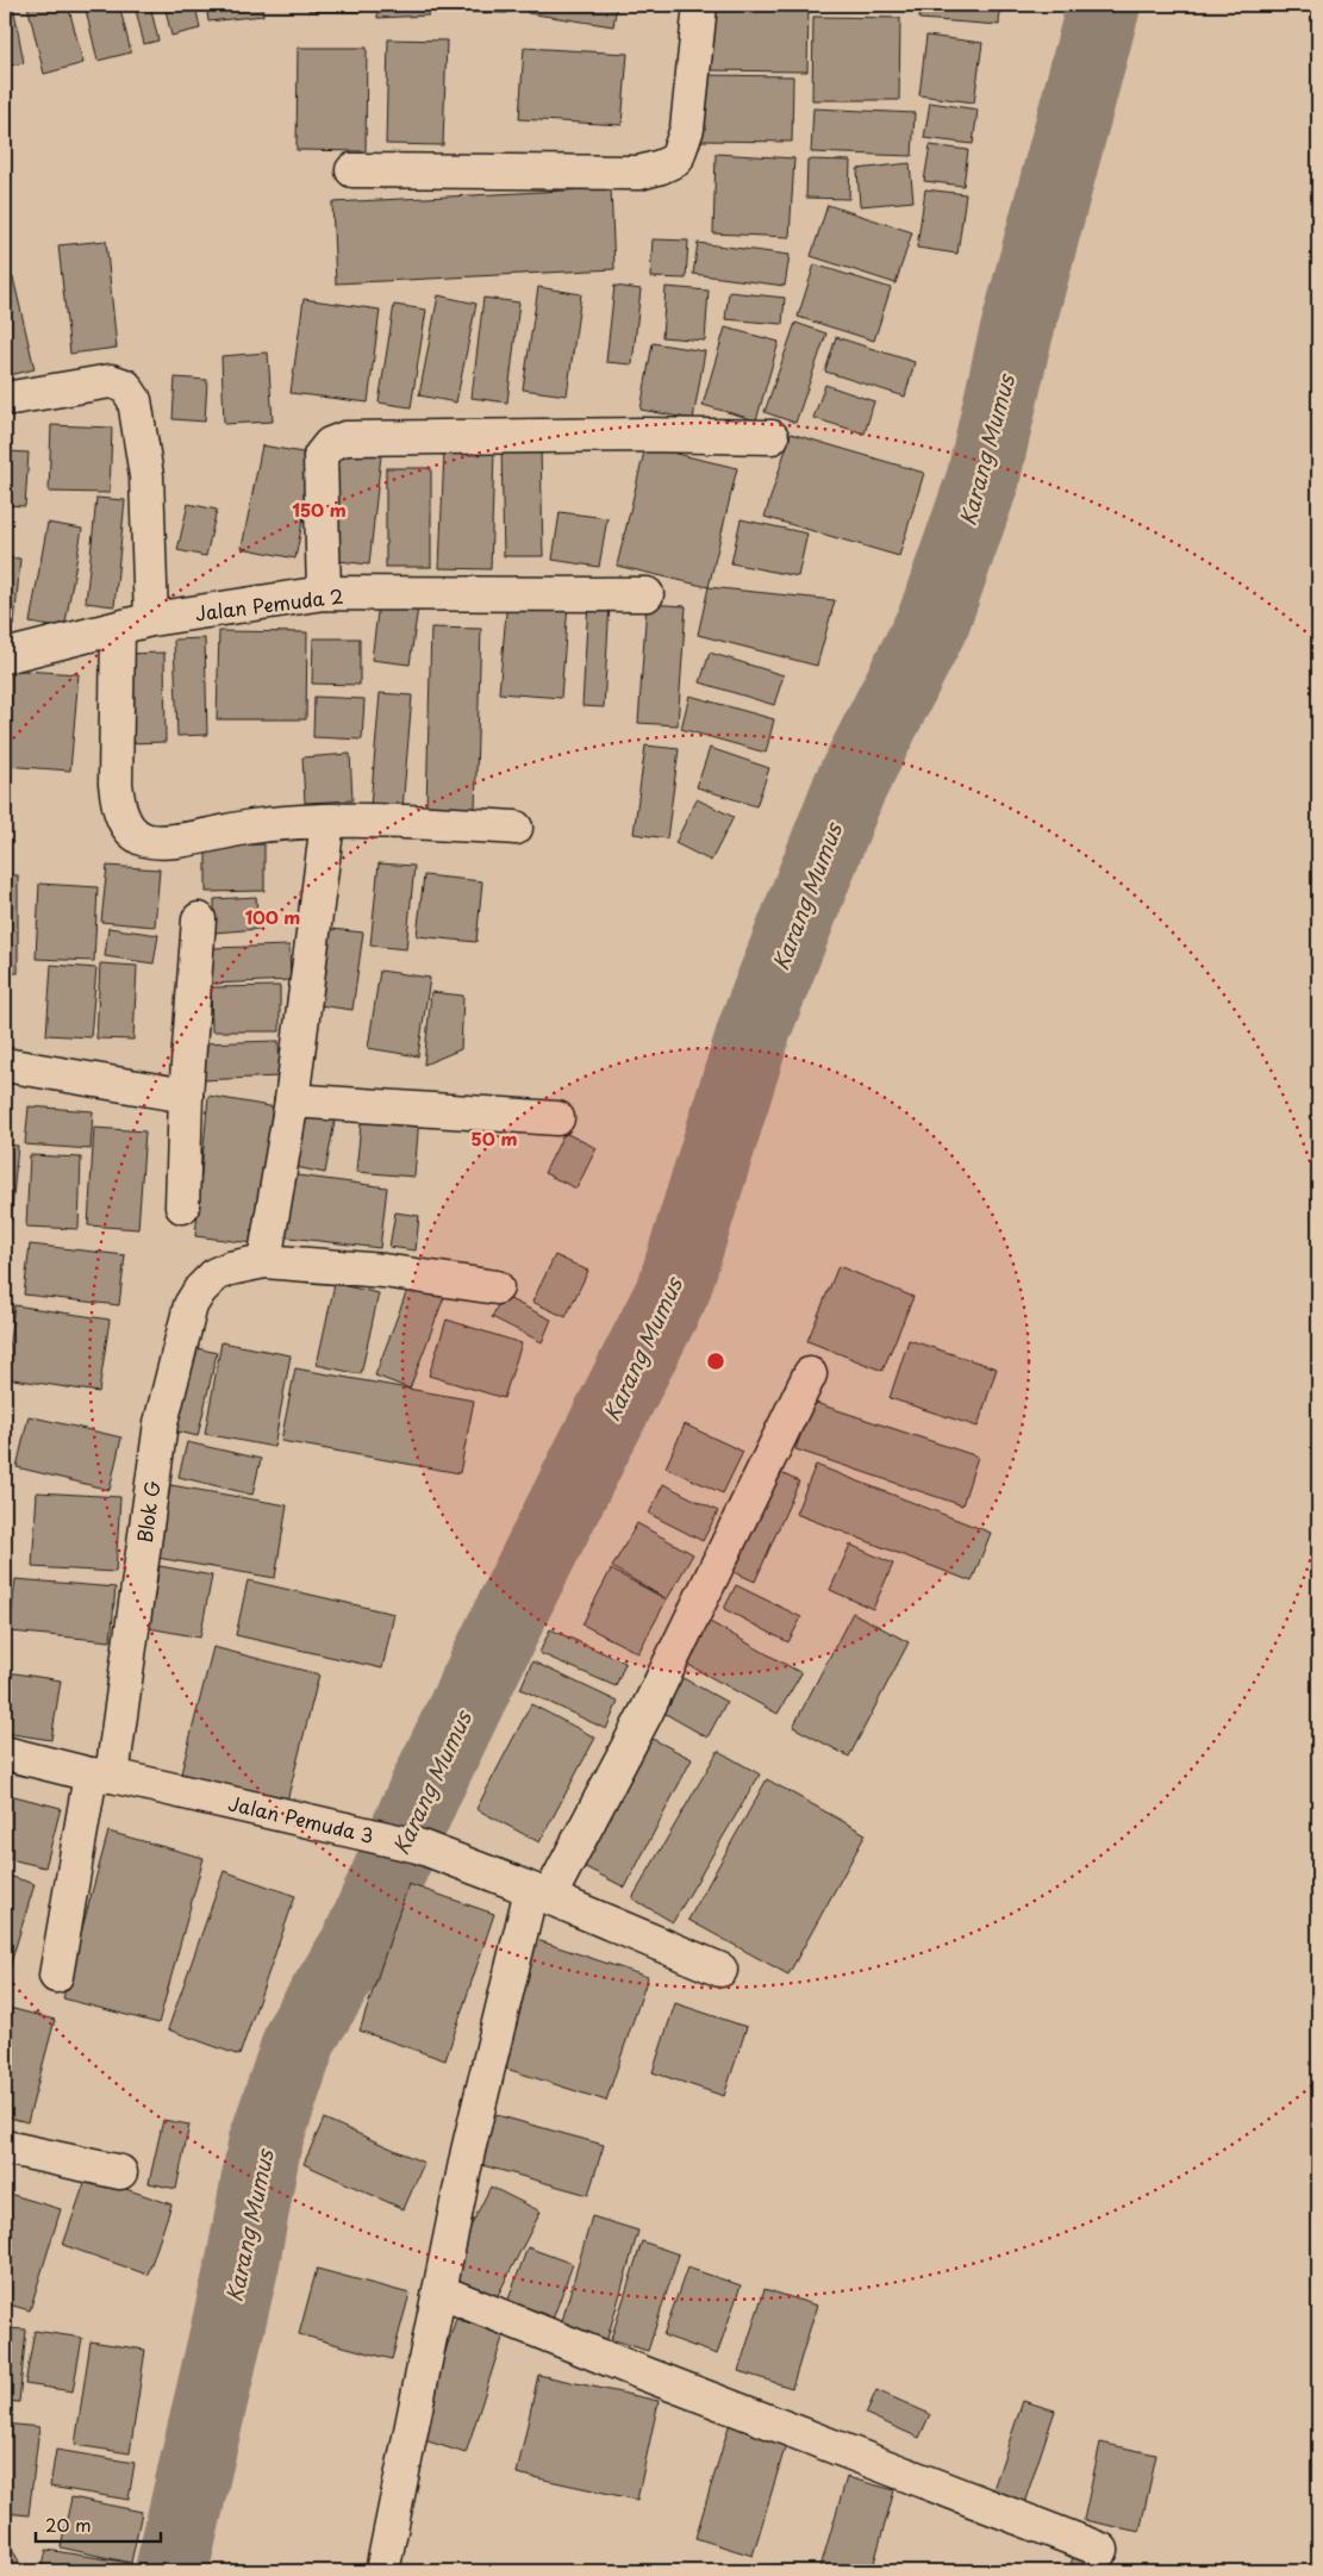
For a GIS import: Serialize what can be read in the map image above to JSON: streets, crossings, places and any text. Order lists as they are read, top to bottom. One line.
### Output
{"streets":{"street":["Jalan Pemuda 2","Blok G","Jalan Pemuda 3"]},"crossings":[["Blok G","Jalan Pemuda 3"]],"water":["Karang Mumus"],"scale_bar":"20 m","rings":["150 m","100 m","50 m"]}
